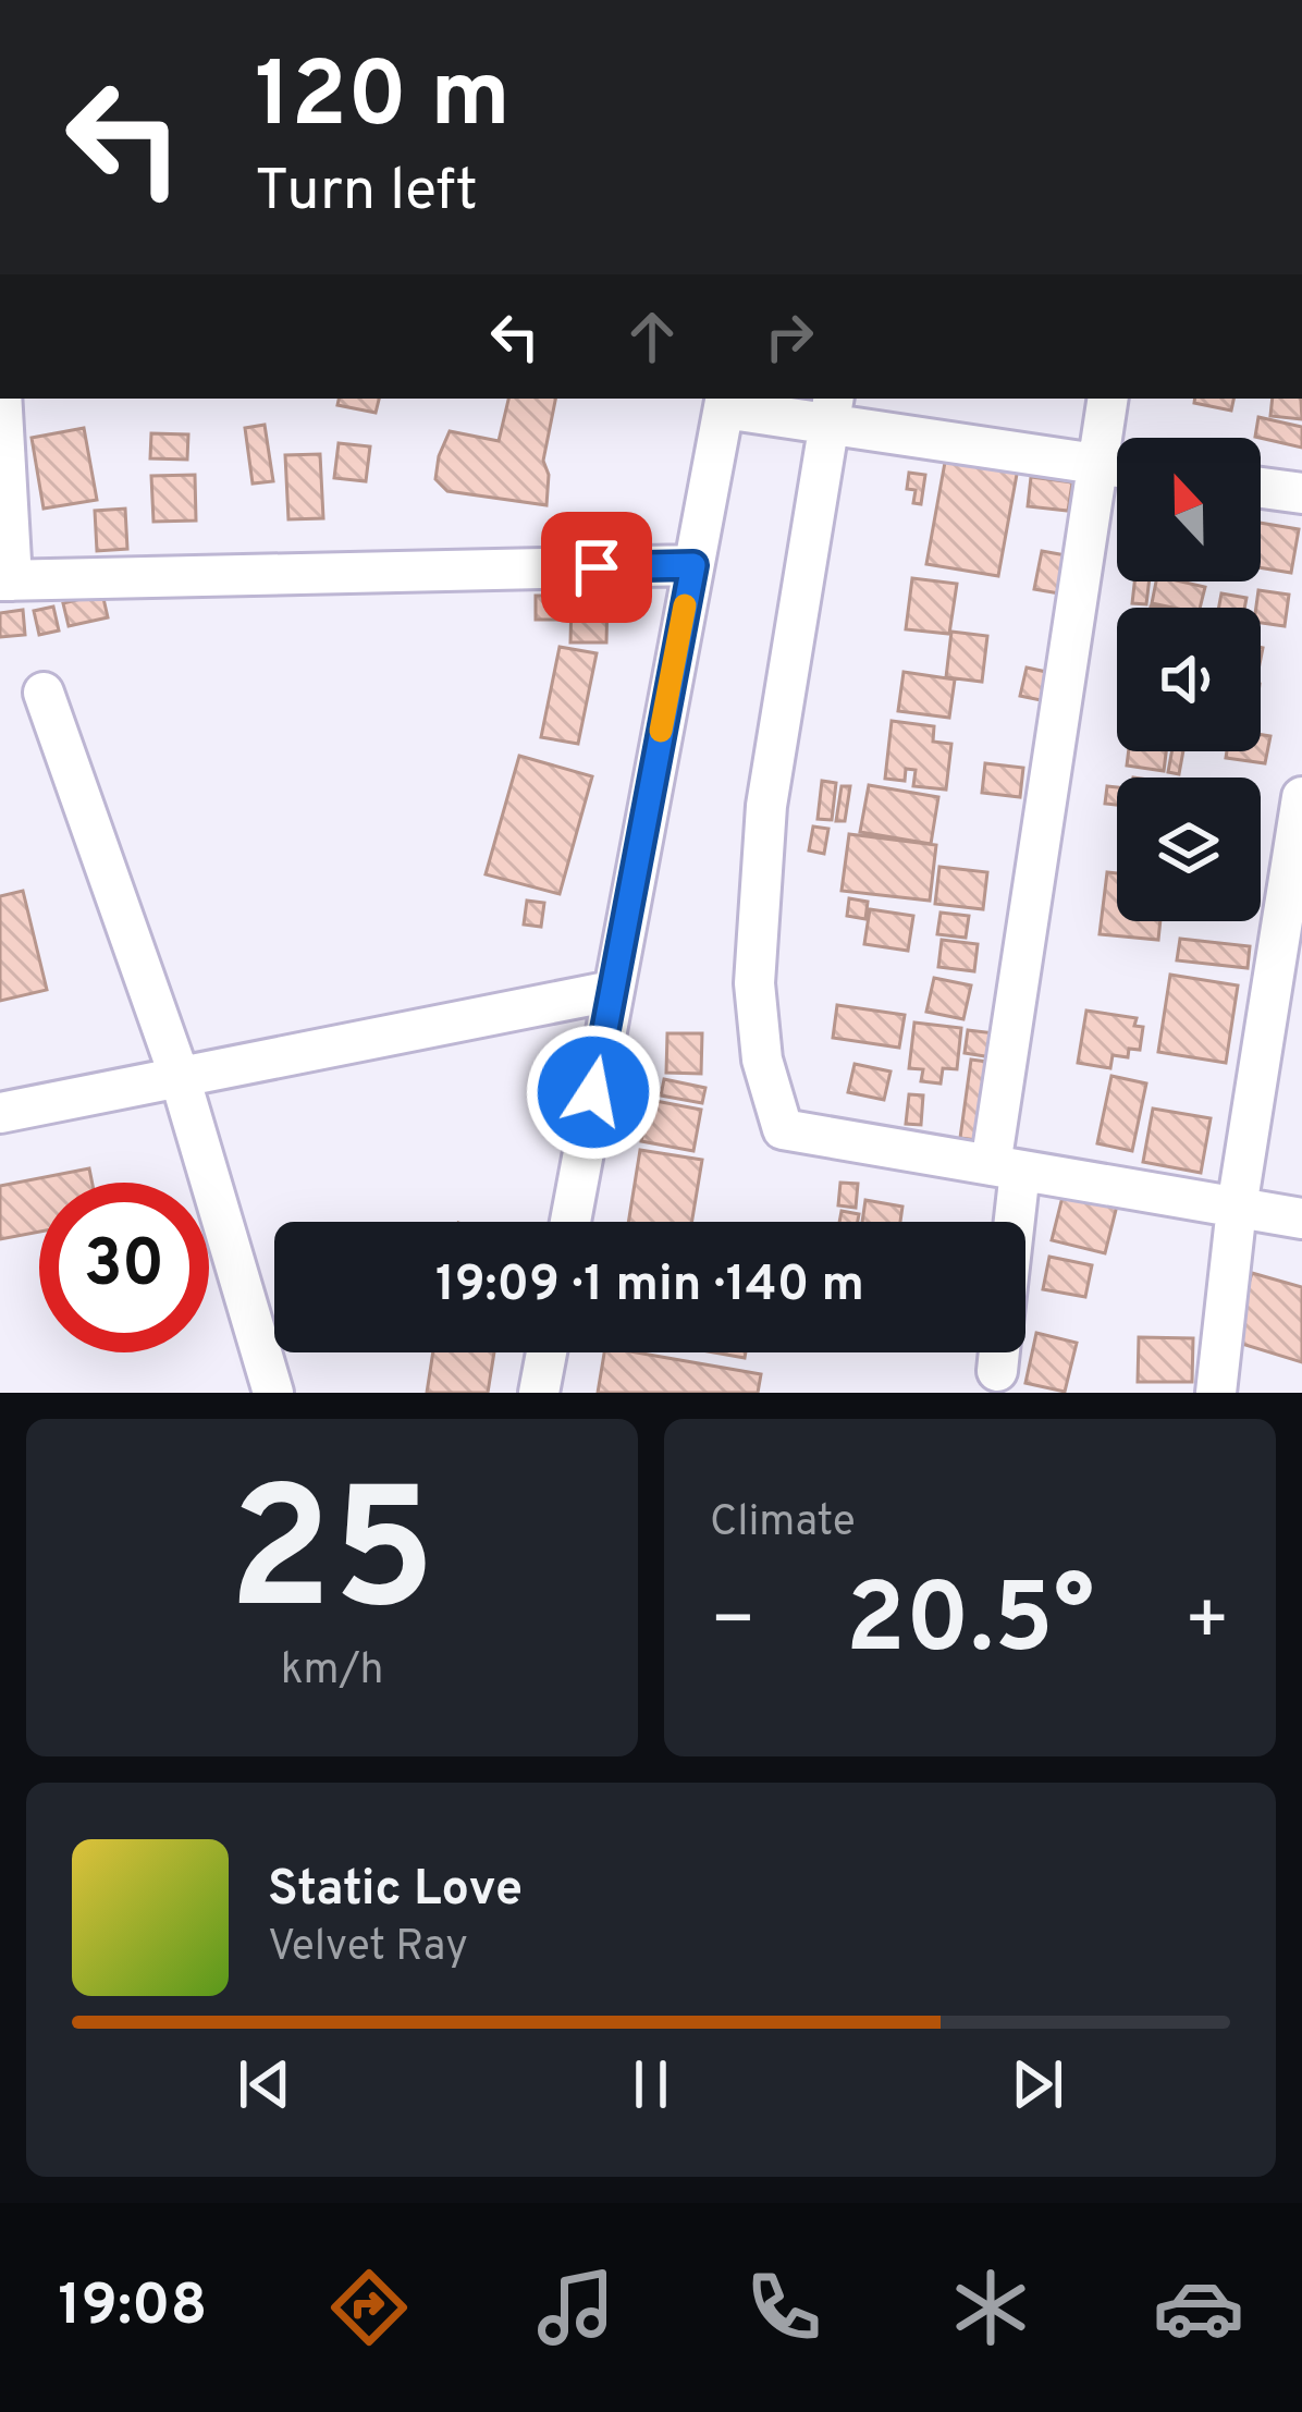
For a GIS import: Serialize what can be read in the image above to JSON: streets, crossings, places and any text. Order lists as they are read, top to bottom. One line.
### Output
{"north":"top","page":{"turn":["120 m","Turn left"],"limit":"30","trip":"19:09 · 1 min · 140 m","tile":[["25","km/h"],"Climate"],"heat":["−","20.5°","+"],"song":["Static Love","Velvet Ray"],"tabs":"19:08"}}
